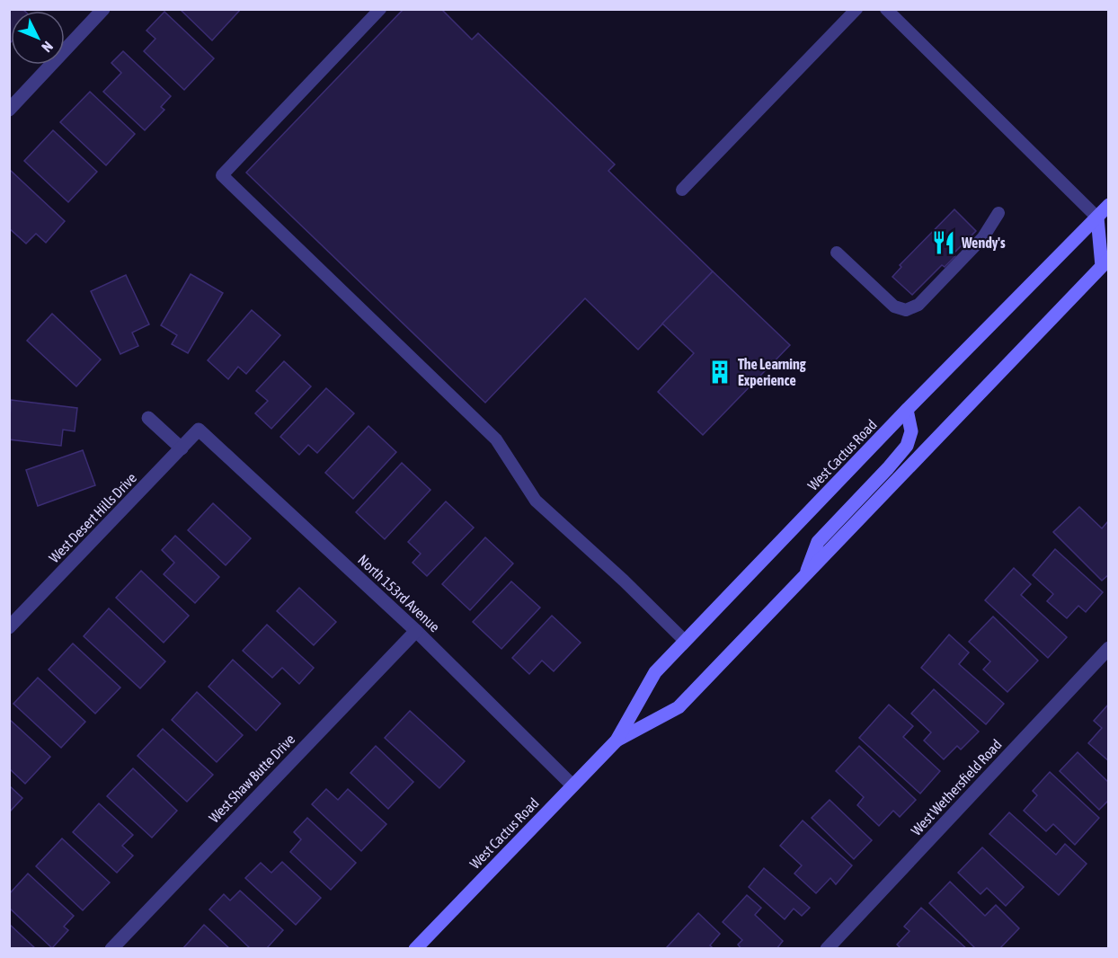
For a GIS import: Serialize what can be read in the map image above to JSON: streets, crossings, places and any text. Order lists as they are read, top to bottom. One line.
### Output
{"streets":{"main road":["West Cactus Road"],"street":["West Desert Hills Drive","North 153rd Avenue","West Shaw Butte Drive","West Wethersfield Road"]},"crossings":[["West Cactus Road","North 153rd Avenue"],["West Desert Hills Drive","North 153rd Avenue"],["North 153rd Avenue","West Shaw Butte Drive"]],"places":{"restaurant":["Wendy's"],"building":["The Learning Experience"]},"north":"bottom right"}
